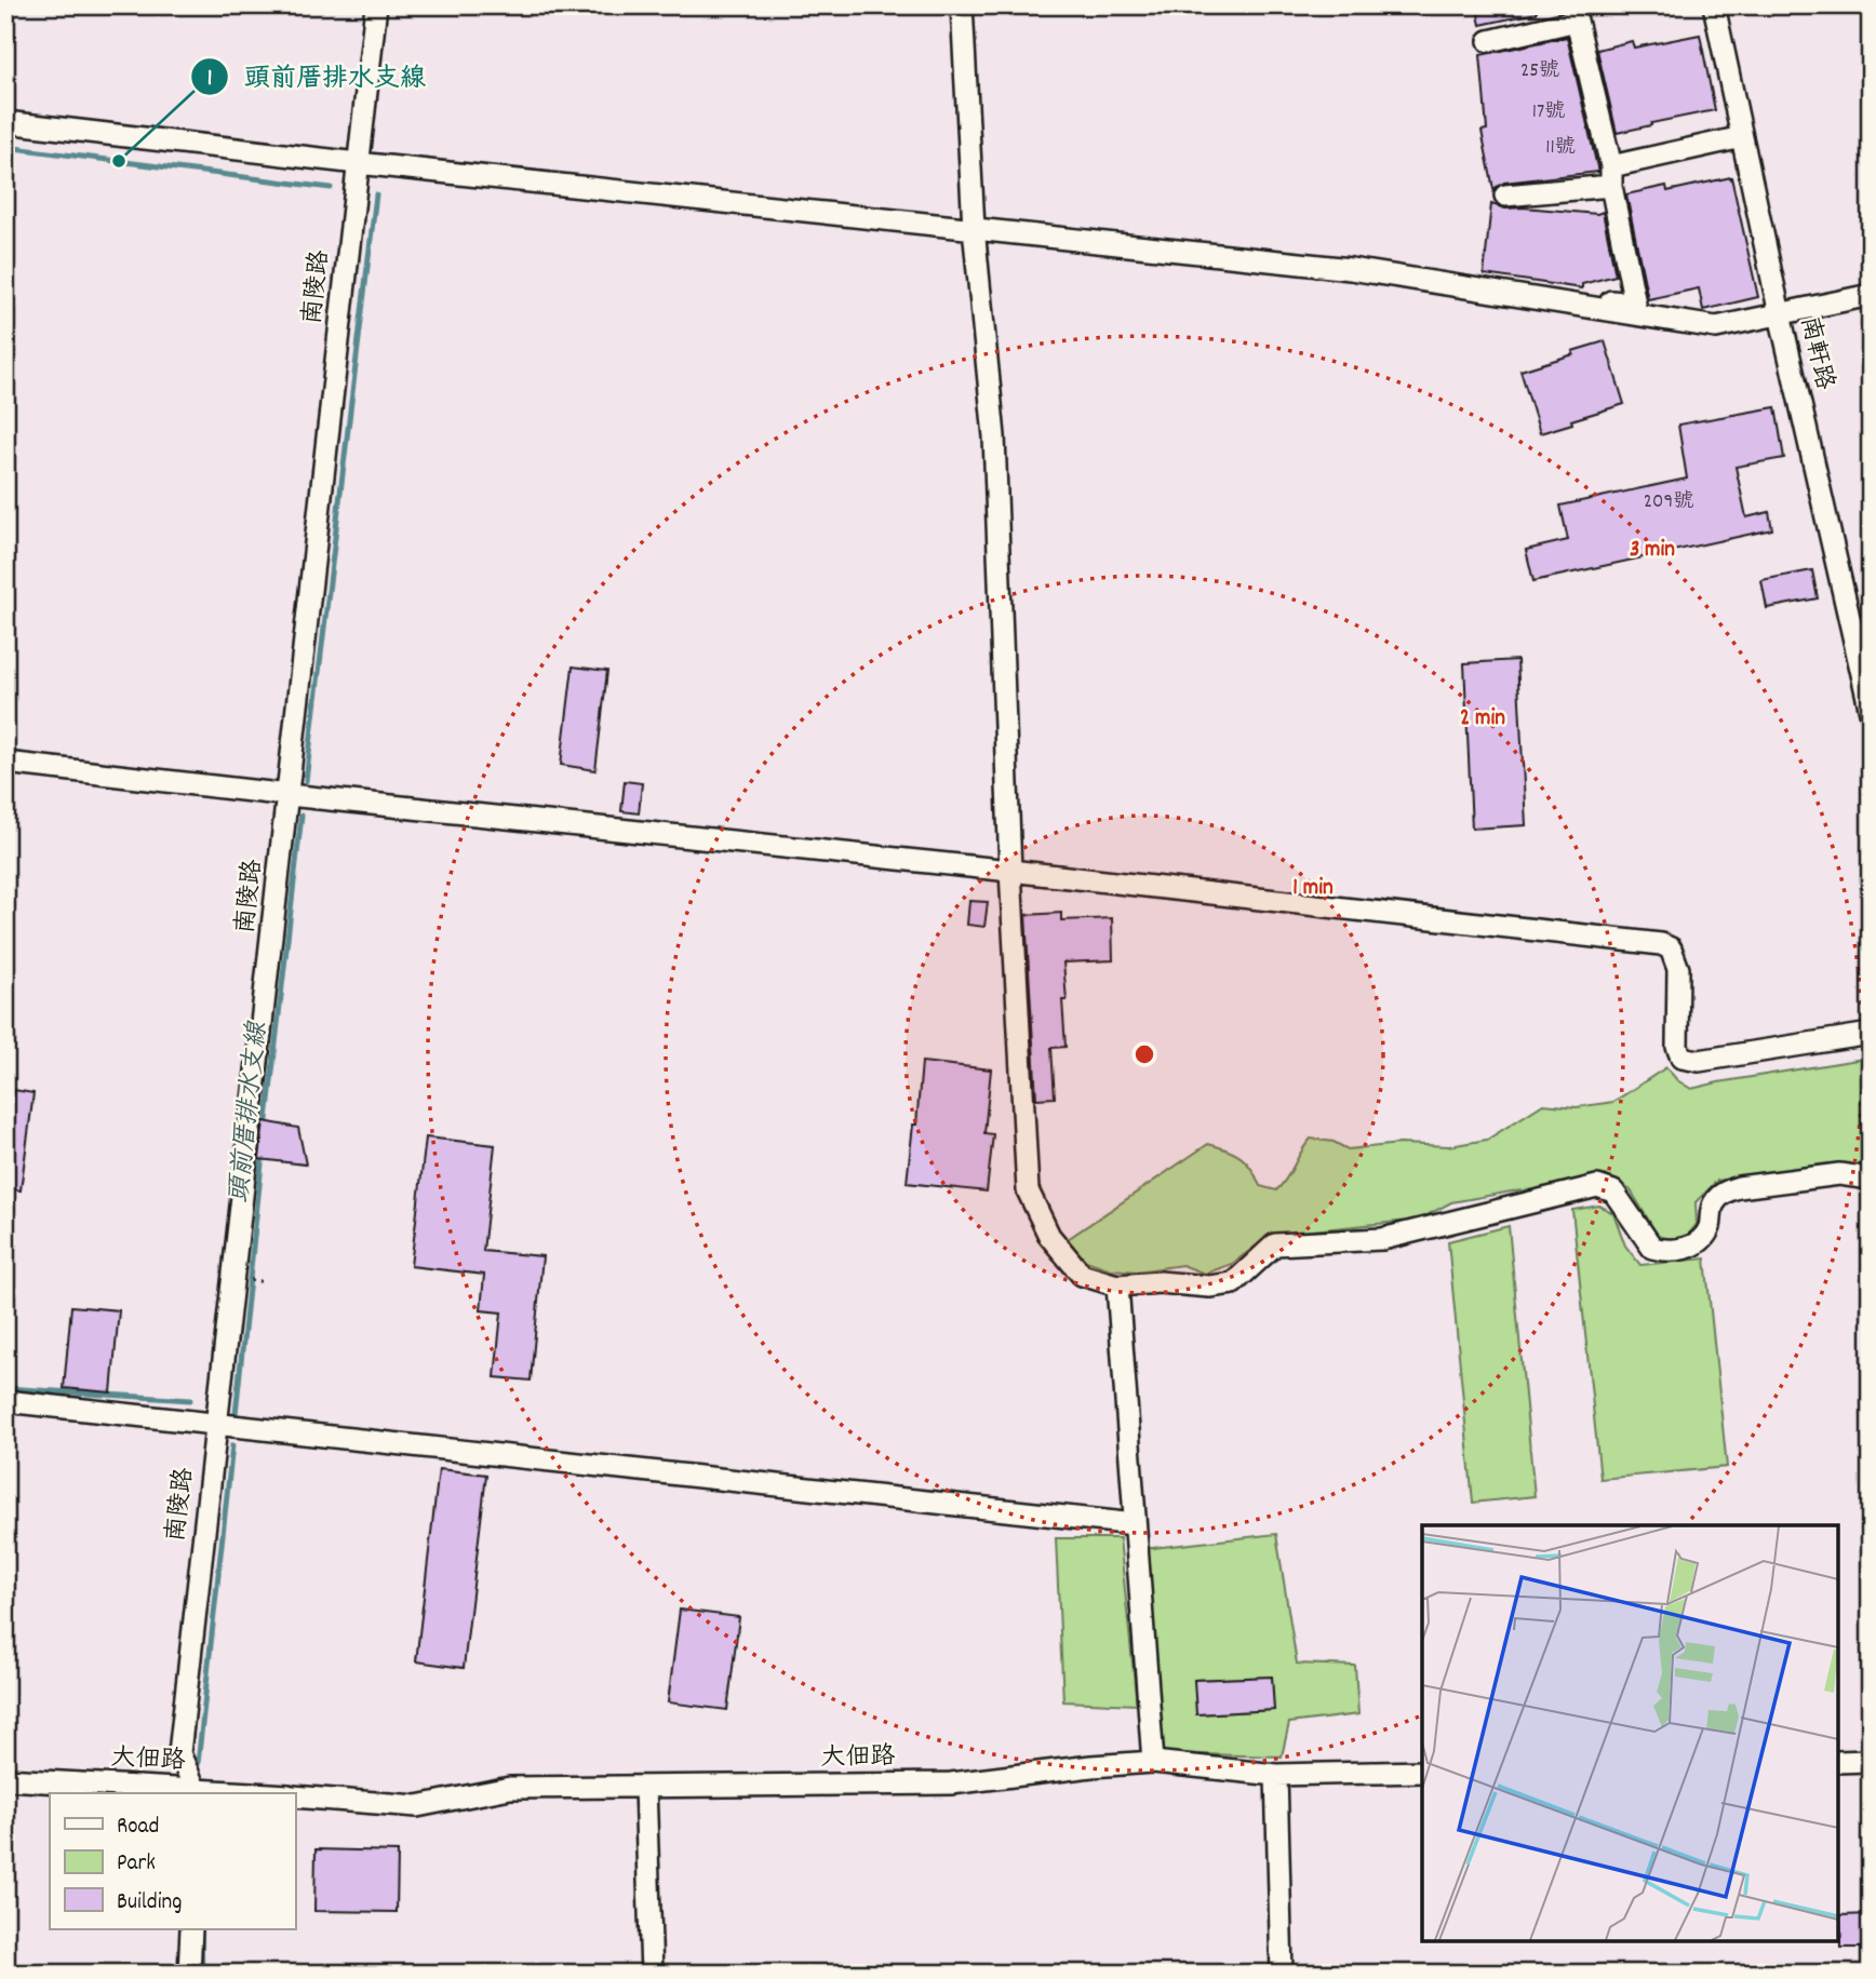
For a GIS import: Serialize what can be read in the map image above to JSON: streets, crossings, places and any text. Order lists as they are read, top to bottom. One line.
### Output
{"streets":{"street":["南陵路","南軒路","大佃路"]},"crossings":[["南陵路","大佃路"]],"water":["頭前厝排水支線"],"places":["頭前厝排水支線"],"house_numbers":["25號","17號","11號","209號"],"legend":["Road","Park","Building"],"rings":["3 min","2 min","1 min"]}
